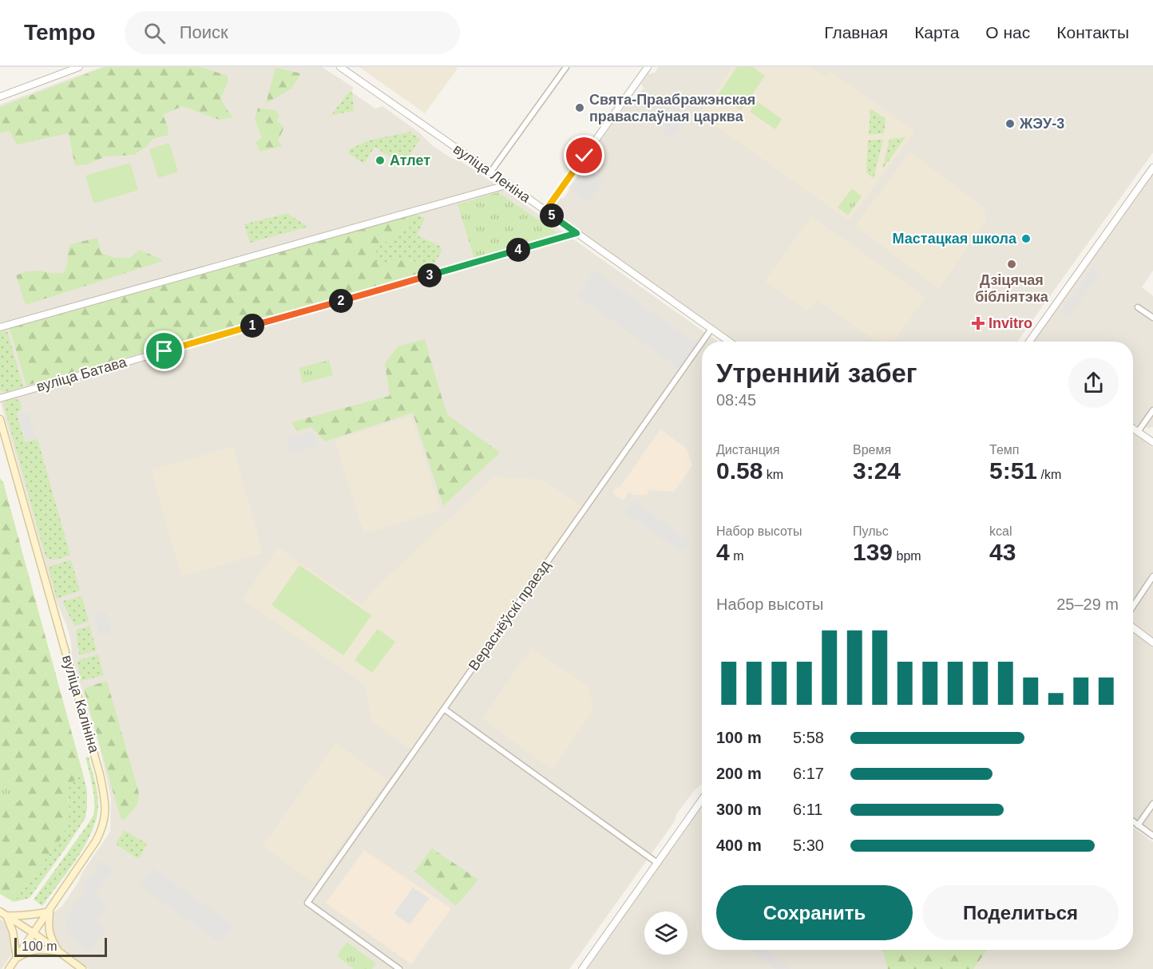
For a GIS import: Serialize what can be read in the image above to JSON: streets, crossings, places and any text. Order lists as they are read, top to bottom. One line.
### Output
{"streets":{"main road":["вуліца Калініна"],"street":["вуліца Леніна","вуліца Батава","Вераснёўскі праезд"]},"crossings":[["вуліца Леніна","вуліца Батава"],["вуліца Леніна","Вераснёўскі праезд"]],"places":{"other":["Свята-Праабражэнская праваслаўная царква","ЖЭУ-3","Атлет","Мастацкая школа","Дзіцячая бібліятэка"],"health":["Invitro"]},"scale_bar":"100 m","page":{"header":"Tempo","search":"Поиск","nav":["Главная","Карта","О нас","Контакты"],"pins":["5","4","3","2","1"],"heading":["Утренний забег","08:45"],"stats":[["Дистанция","0.58 km"],["Время","3:24"],["Темп","5:51 /km"],["Набор высоты","4 m"],["Пульс","139 bpm"],["kcal","43"]],"chart":["Набор высоты","25–29 m"],"list":[{"name":"100 m","note":"5:58"},{"name":"200 m","note":"6:17"},{"name":"300 m","note":"6:11"},{"name":"400 m","note":"5:30"}],"buttons":["Сохранить","Поделиться"],"scale":"100 m"}}
